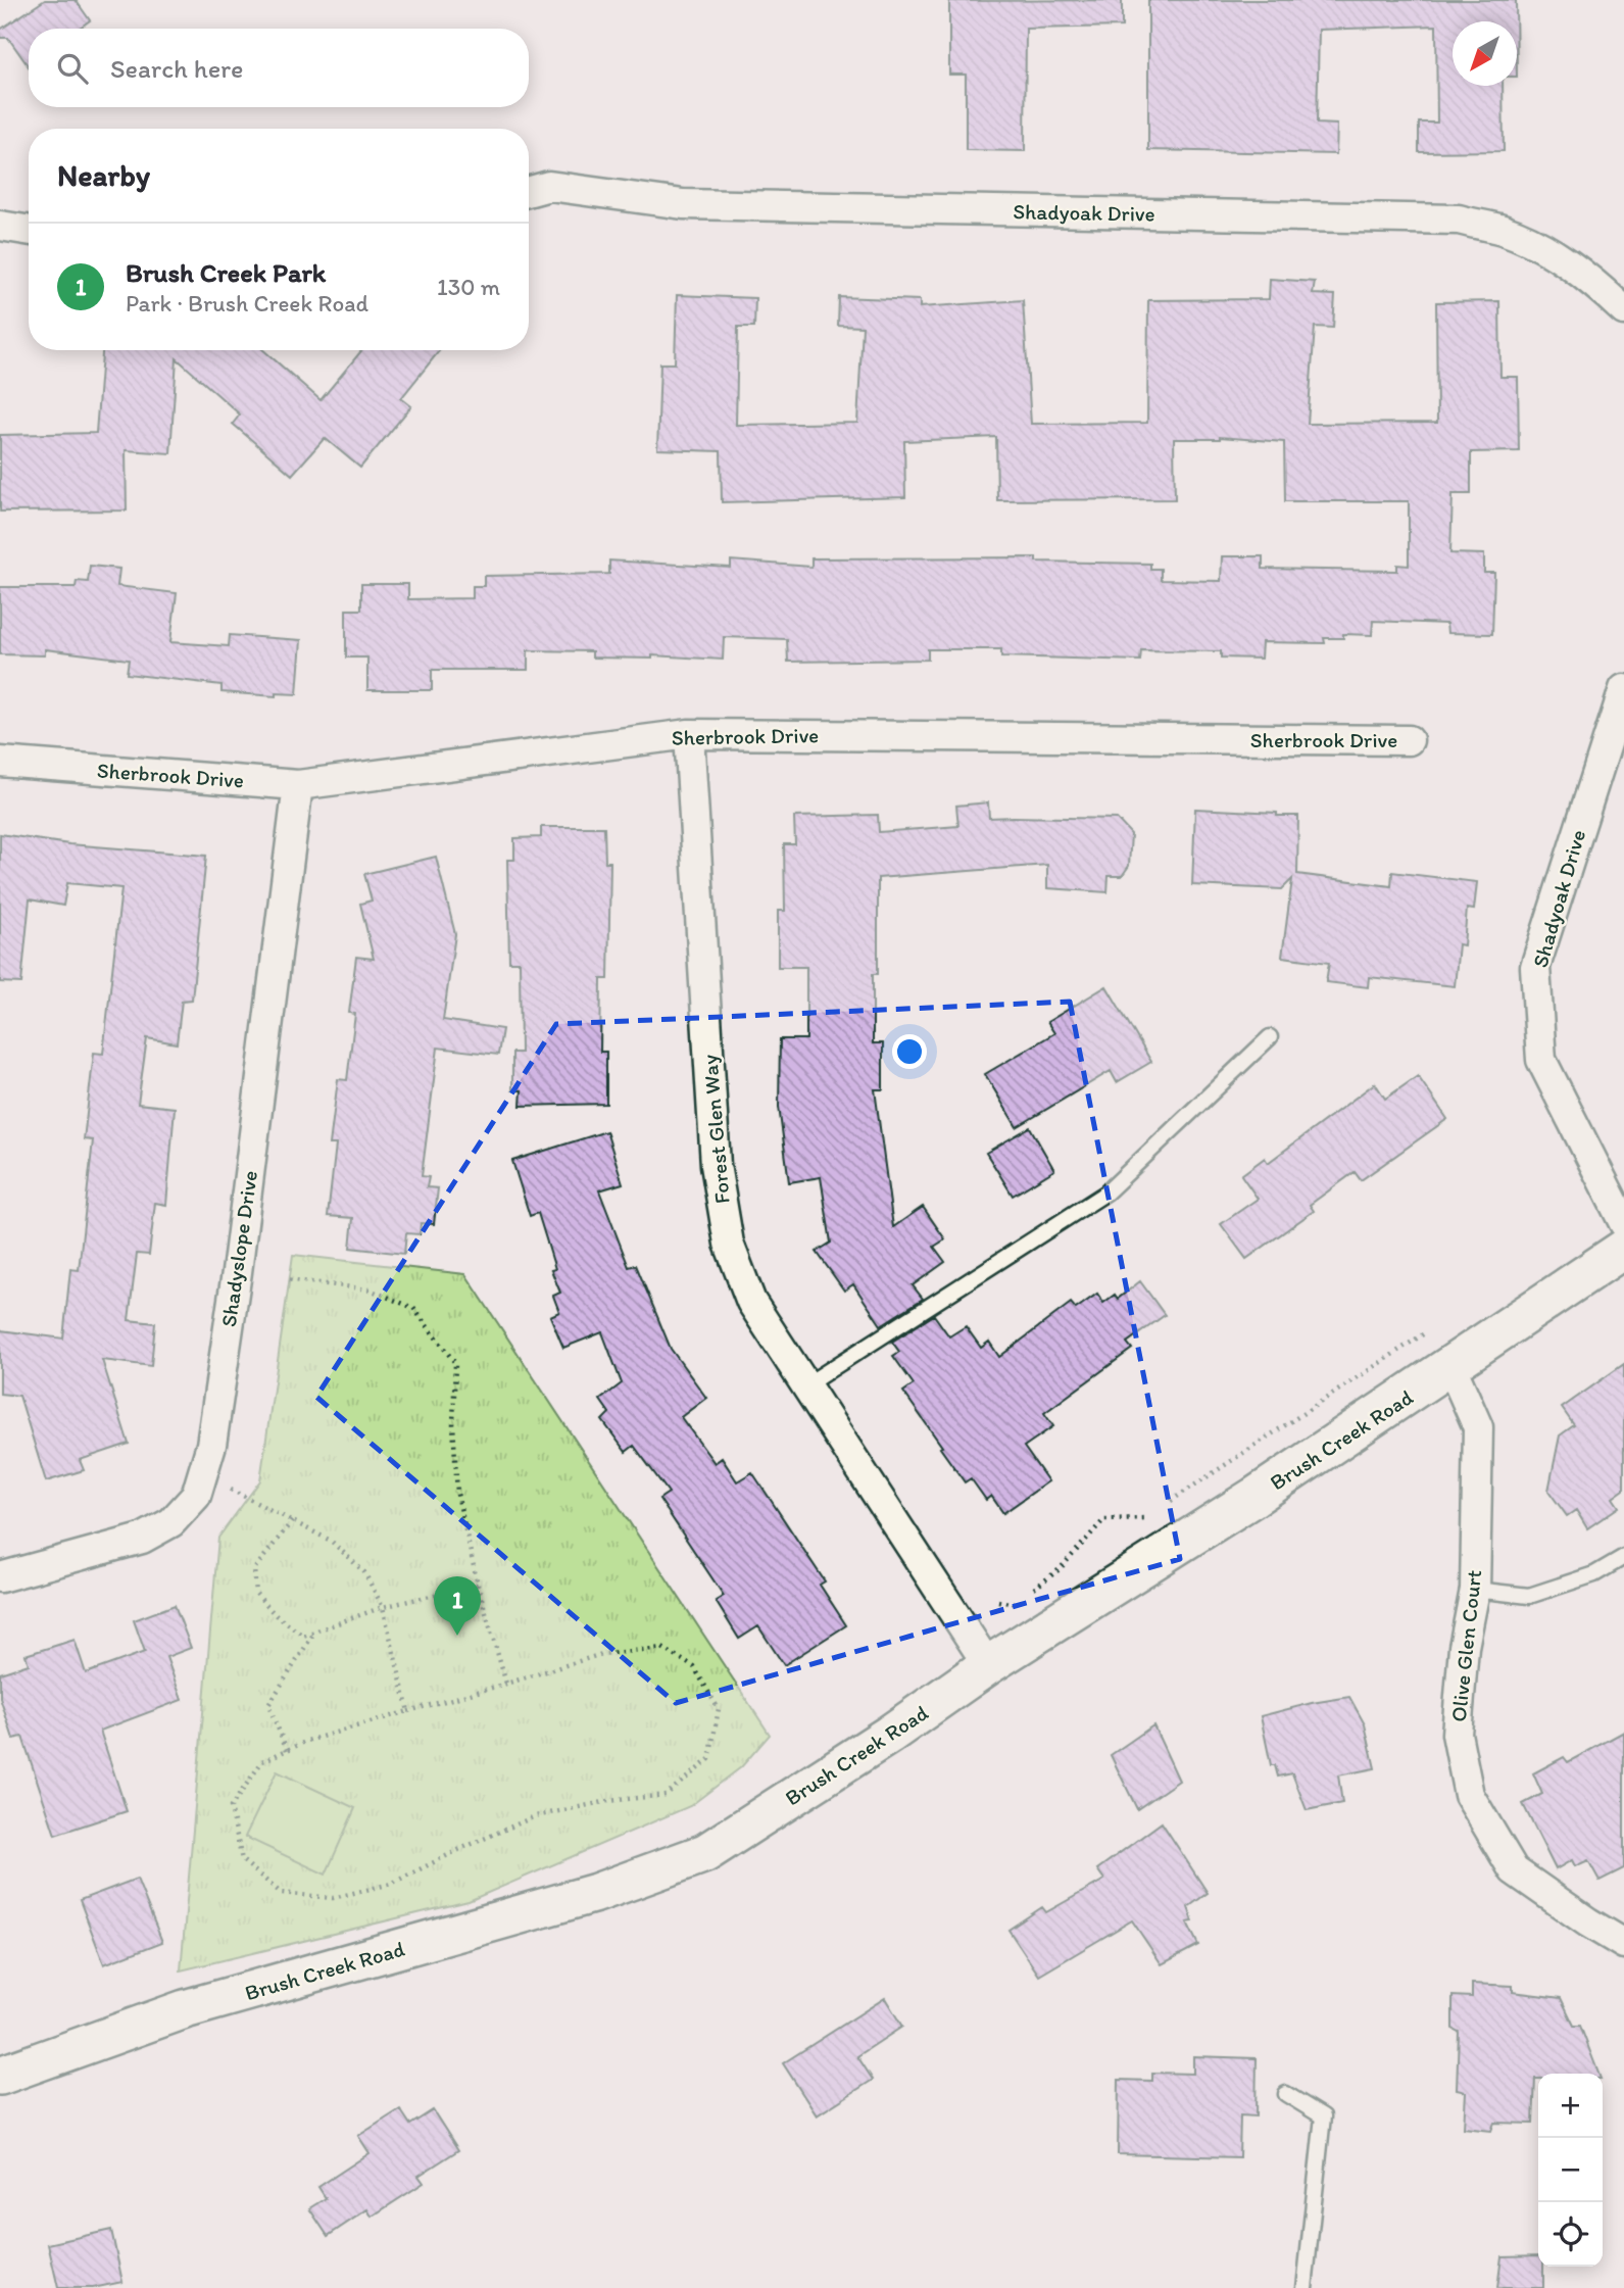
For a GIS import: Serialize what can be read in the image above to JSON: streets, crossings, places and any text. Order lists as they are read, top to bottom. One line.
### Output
{"streets":{"street":["Shadyoak Drive","Sherbrook Drive","Forest Glen Way","Shadyslope Drive","Brush Creek Road","Olive Glen Court"]},"crossings":[["Sherbrook Drive","Forest Glen Way"],["Sherbrook Drive","Shadyslope Drive"],["Forest Glen Way","Brush Creek Road"],["Brush Creek Road","Olive Glen Court"]],"north":"bottom left","page":{"search":"Search here","heading":"Nearby","list":[{"mark":"1","name":"Brush Creek Park","note":"Park · Brush Creek Road","value":"130 m"}],"pins":"1","map_buttons":["+","−"]}}
